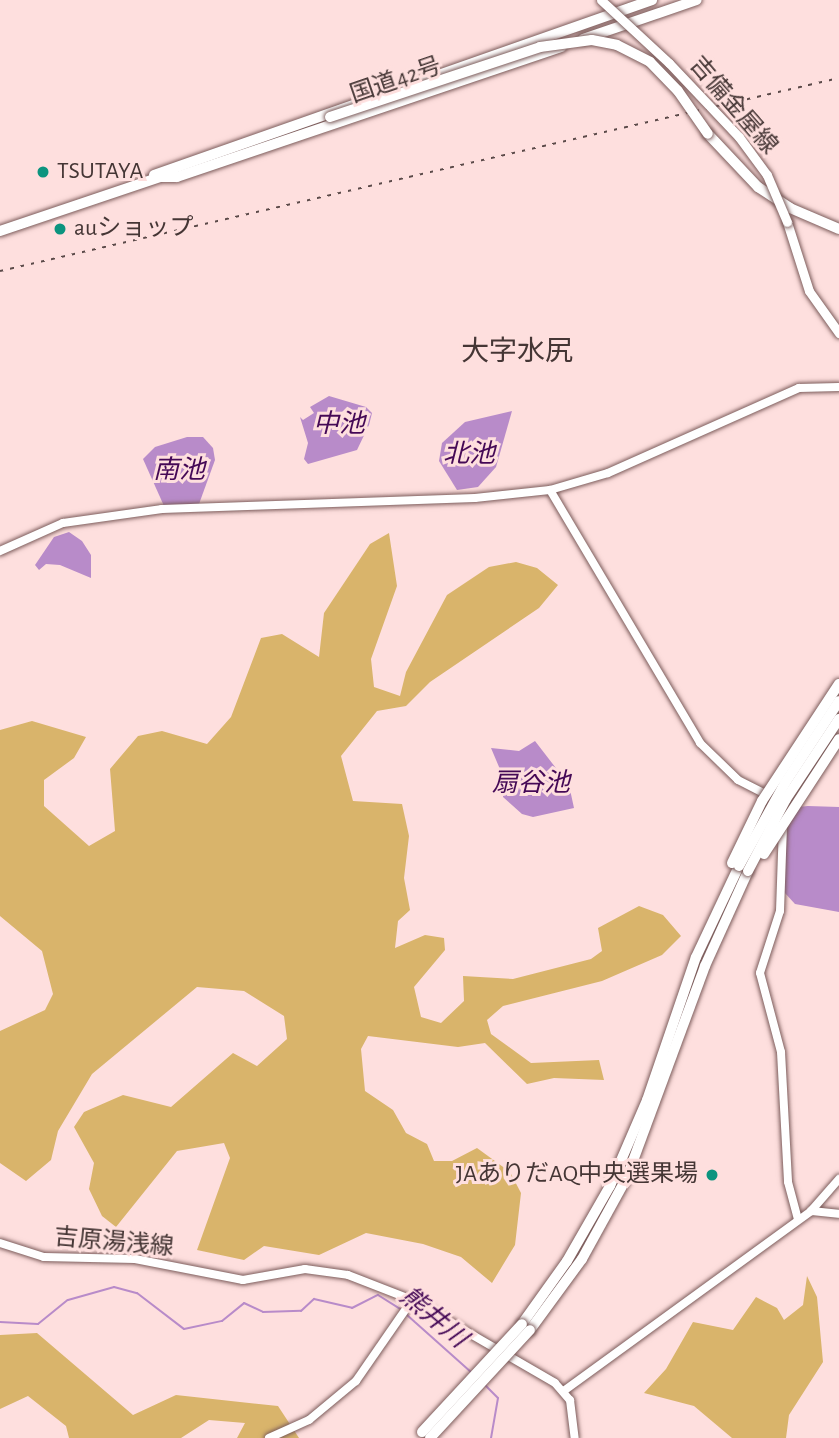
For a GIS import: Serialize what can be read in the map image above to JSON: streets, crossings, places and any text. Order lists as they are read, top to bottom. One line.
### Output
{"streets":{"highway":["国道42号"],"main road":["吉備金屋線"],"street":["吉原湯浅線"]},"districts":["大字水尻"],"water":["中池","北池","南池","扇谷池","熊井川"],"places":["TSUTAYA","auショップ","JAありだAQ中央選果場"]}
